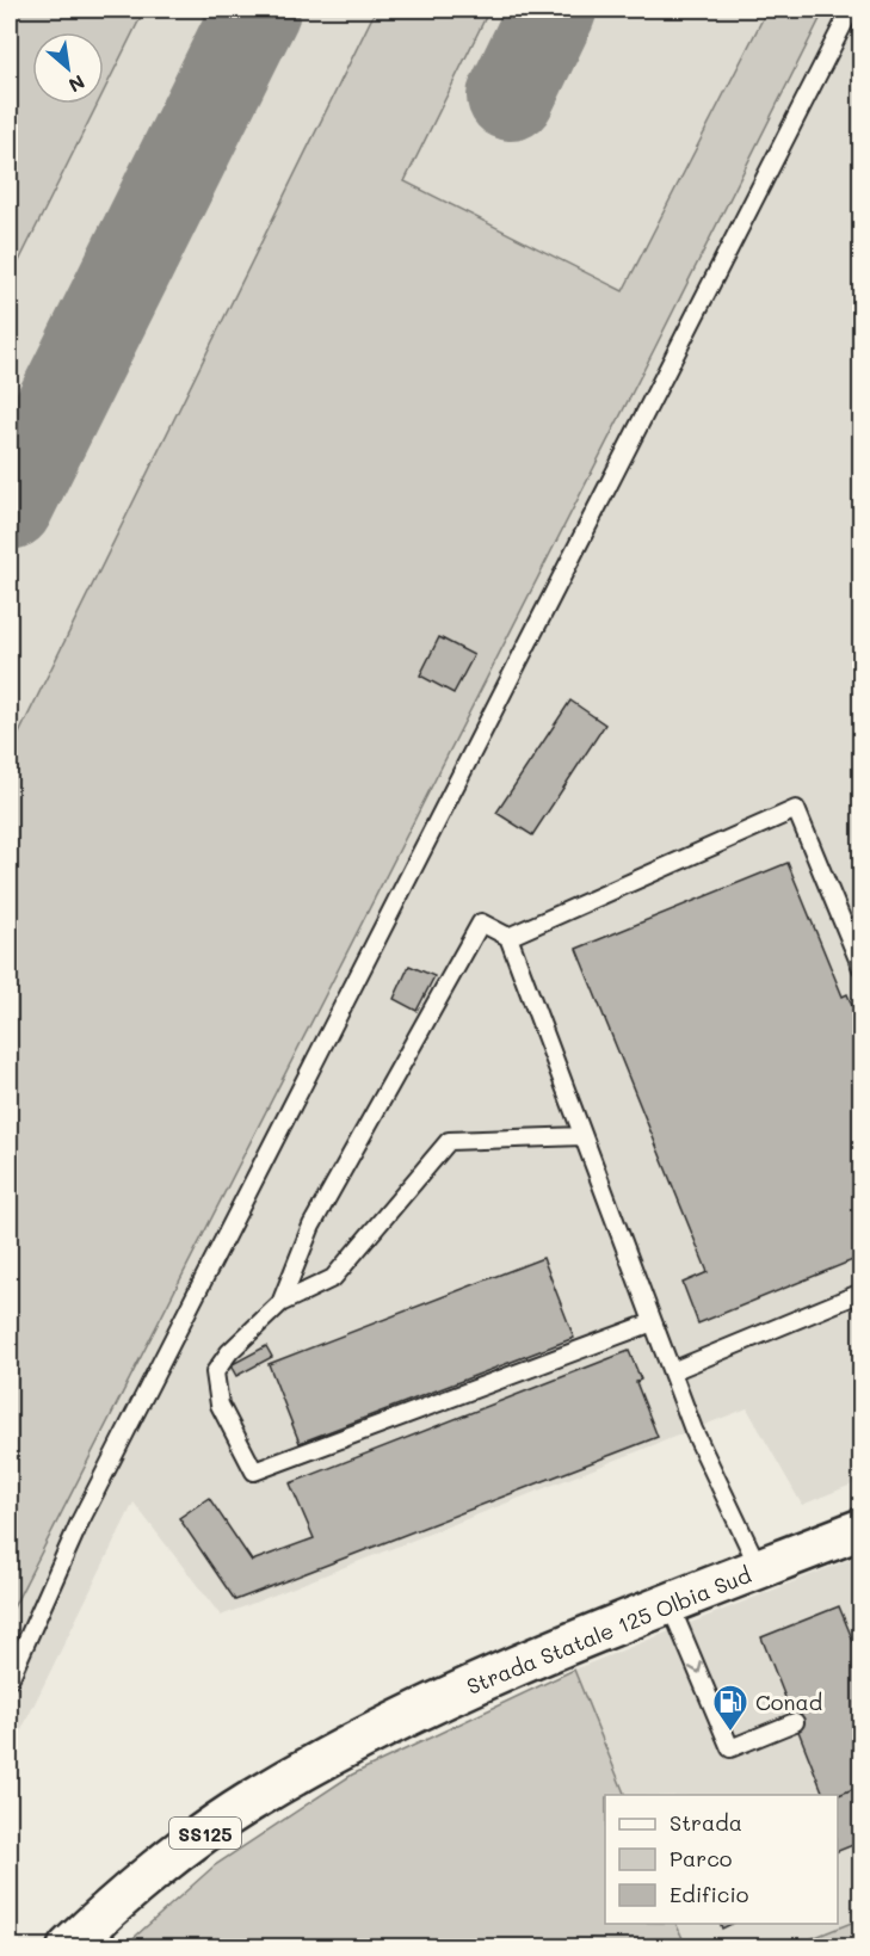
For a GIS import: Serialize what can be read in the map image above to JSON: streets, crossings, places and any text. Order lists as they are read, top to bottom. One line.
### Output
{"streets":{"main road":["Strada Statale 125 Olbia Sud","SS125"]},"places":{"fuel station":["Conad"]},"legend":["Strada","Parco","Edificio"],"north":"bottom right"}
